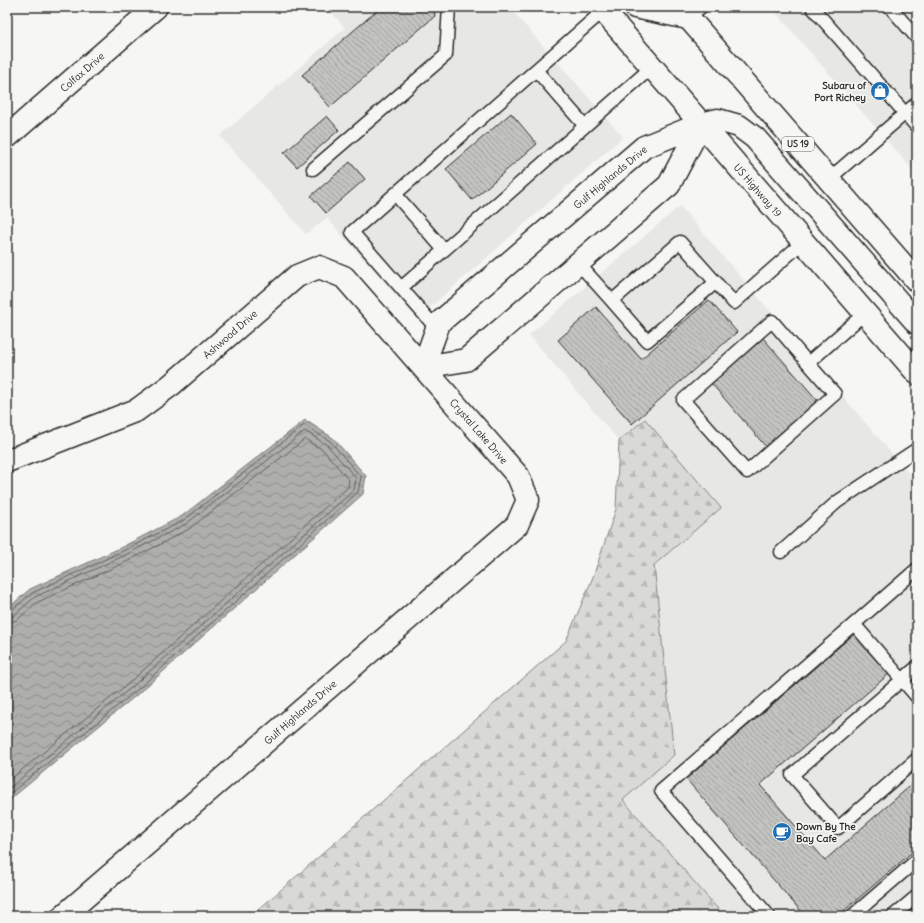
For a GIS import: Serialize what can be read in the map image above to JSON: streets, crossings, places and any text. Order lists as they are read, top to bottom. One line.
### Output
{"streets":{"main road":["Colfax Drive","US 19","Gulf Highlands Drive","US Highway 19","Ashwood Drive","Crystal Lake Drive"]},"crossings":[["Gulf Highlands Drive","US Highway 19"],["Gulf Highlands Drive","Ashwood Drive"],["Gulf Highlands Drive","Crystal Lake Drive"],["Ashwood Drive","Crystal Lake Drive"]],"places":{"shop":["Subaru of Port Richey"],"cafe":["Down By The Bay Cafe"]}}
